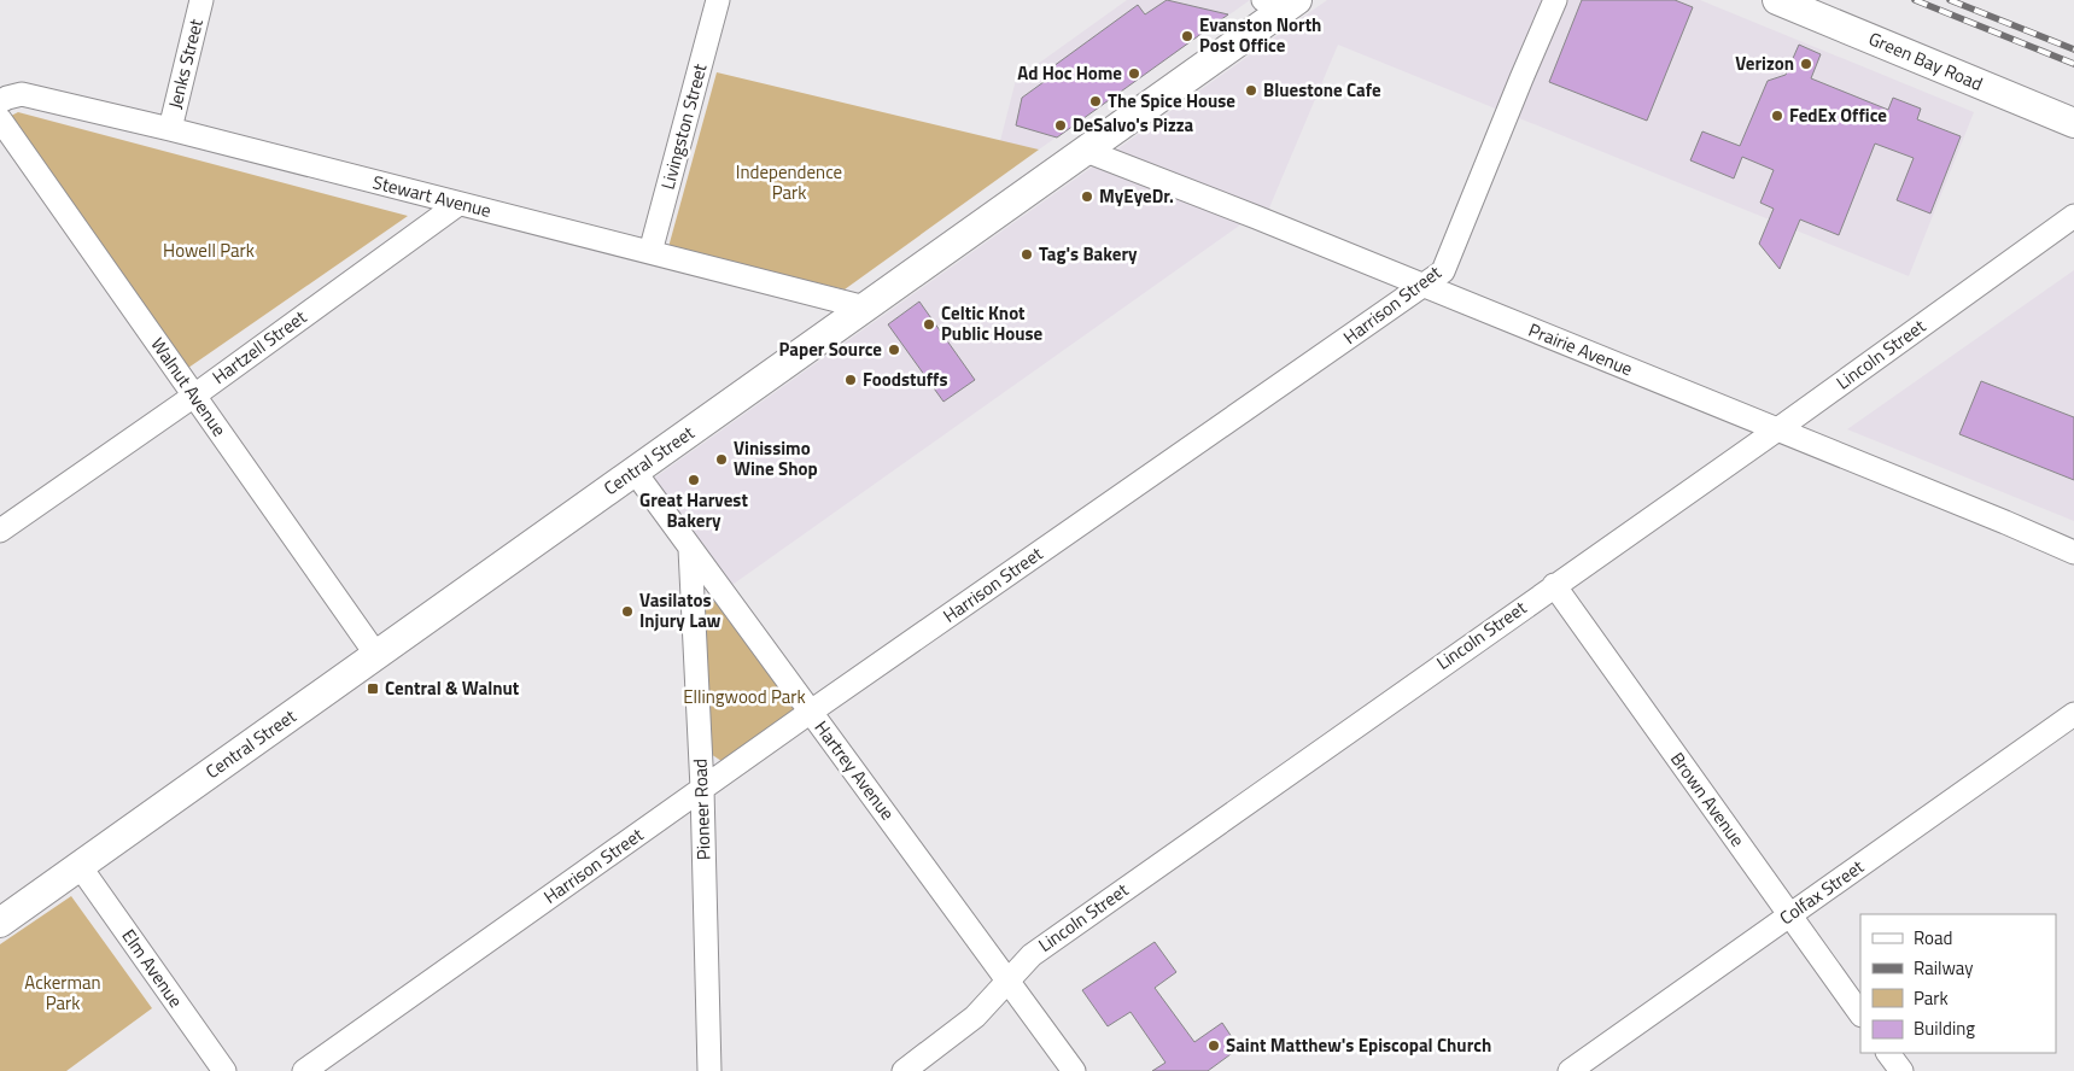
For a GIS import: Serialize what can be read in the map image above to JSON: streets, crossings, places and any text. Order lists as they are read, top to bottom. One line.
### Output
{"streets":{"main road":["Green Bay Road","Central Street"],"street":["Jenks Street","Livingston Street","Stewart Avenue","Harrison Street","Hartzell Street","Prairie Avenue","Lincoln Street","Walnut Avenue","Hartrey Avenue","Brown Avenue","Pioneer Road","Colfax Street","Elm Avenue"]},"crossings":[["Jenks Street","Stewart Avenue"],["Livingston Street","Stewart Avenue"],["Stewart Avenue","Hartzell Street"],["Stewart Avenue","Central Street"],["Harrison Street","Prairie Avenue"],["Harrison Street","Hartrey Avenue"],["Harrison Street","Pioneer Road"],["Hartzell Street","Walnut Avenue"],["Prairie Avenue","Lincoln Street"],["Prairie Avenue","Central Street"],["Lincoln Street","Hartrey Avenue"],["Lincoln Street","Brown Avenue"],["Walnut Avenue","Central Street"],["Central Street","Hartrey Avenue"],["Central Street","Elm Avenue"],["Hartrey Avenue","Pioneer Road"],["Brown Avenue","Colfax Street"]],"parks":["Independence Park","Howell Park","Ellingwood Park","Ackerman Park"],"places":{"other":["Evanston North Post Office","Verizon","Ad Hoc Home","Bluestone Cafe","The Spice House","FedEx Office","DeSalvo's Pizza","MyEyeDr.","Tag's Bakery","Celtic Knot Public House","Paper Source","Foodstuffs","Vinissimo Wine Shop","Great Harvest Bakery","Vasilatos Injury Law","Saint Matthew's Episcopal Church"],"transit":["Central & Walnut"]},"legend":["Road","Railway","Park","Building"]}
